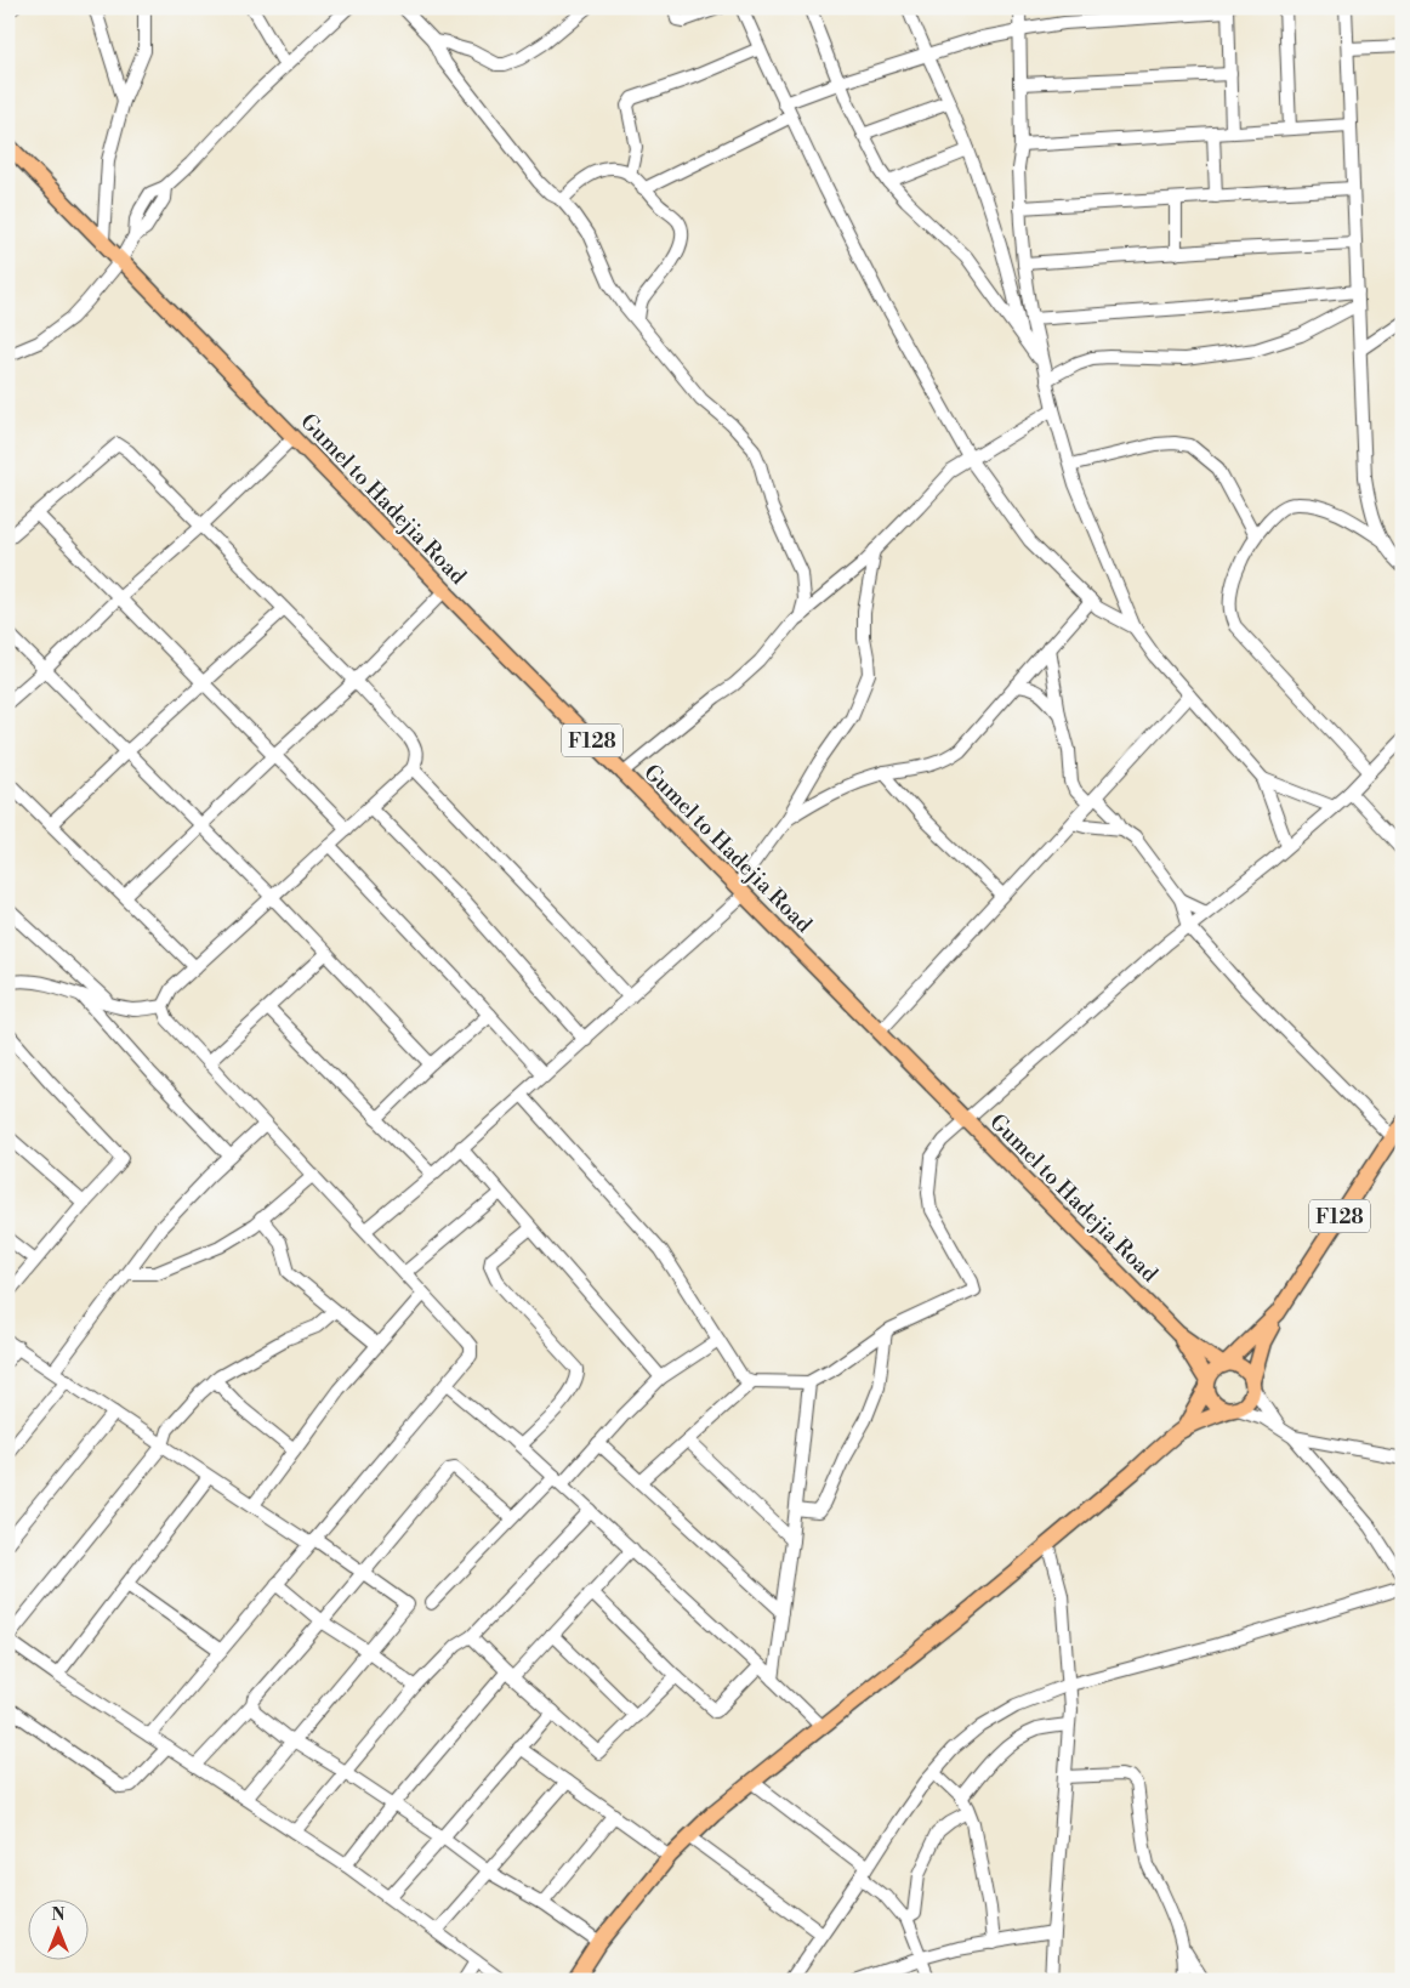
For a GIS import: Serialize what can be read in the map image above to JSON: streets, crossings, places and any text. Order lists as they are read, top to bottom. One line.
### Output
{"streets":{"main road":["Gumel to Hadejia Road","F128"]},"crossings":[["Gumel to Hadejia Road","F128"]],"north":"top"}
